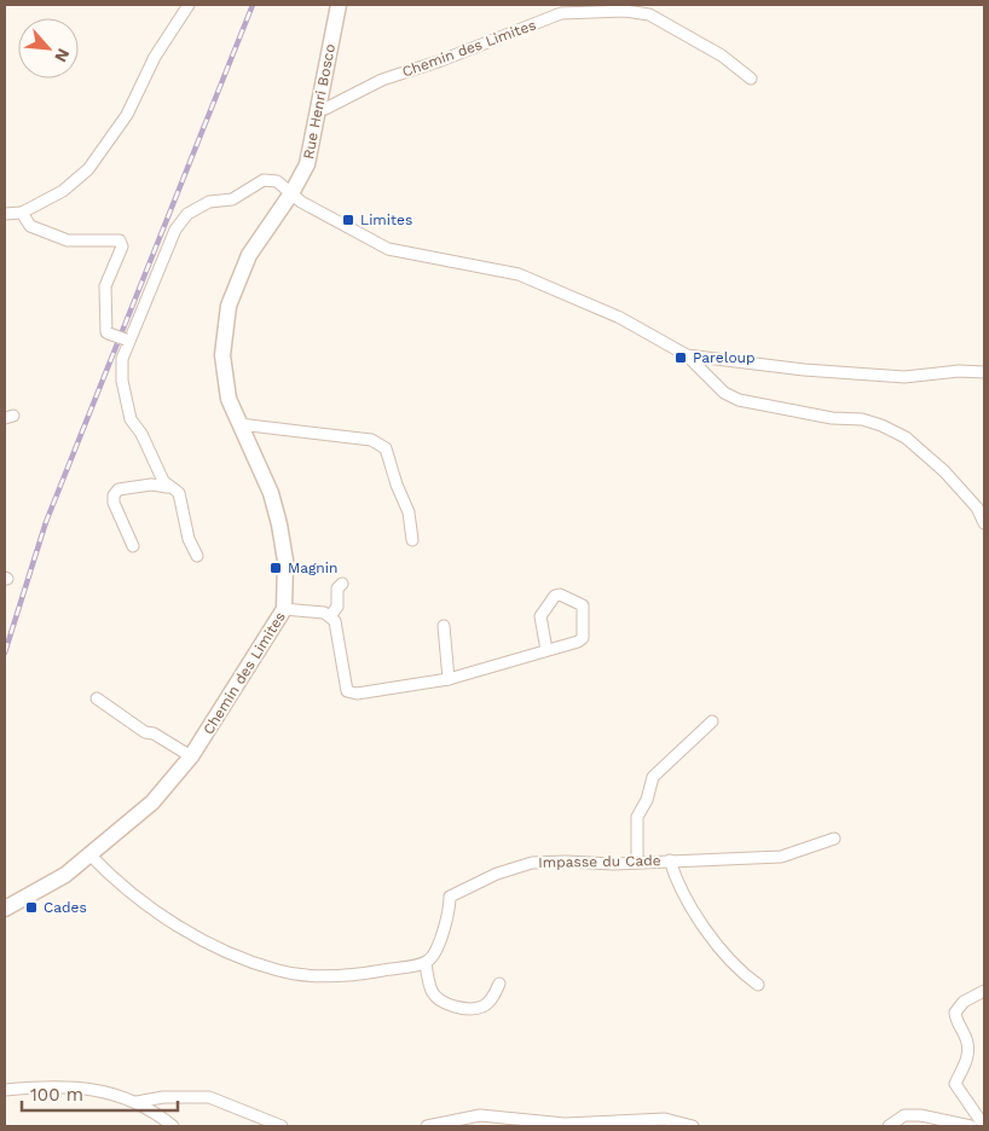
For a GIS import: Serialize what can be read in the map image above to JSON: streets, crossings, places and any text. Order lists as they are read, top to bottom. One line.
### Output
{"streets":{"street":["Chemin des Limites","Rue Henri Bosco","Impasse du Cade"]},"crossings":[["Chemin des Limites","Rue Henri Bosco"]],"places":{"transit":["Limites","Pareloup","Magnin","Cades"]},"scale_bar":"100 m","north":"bottom right"}
